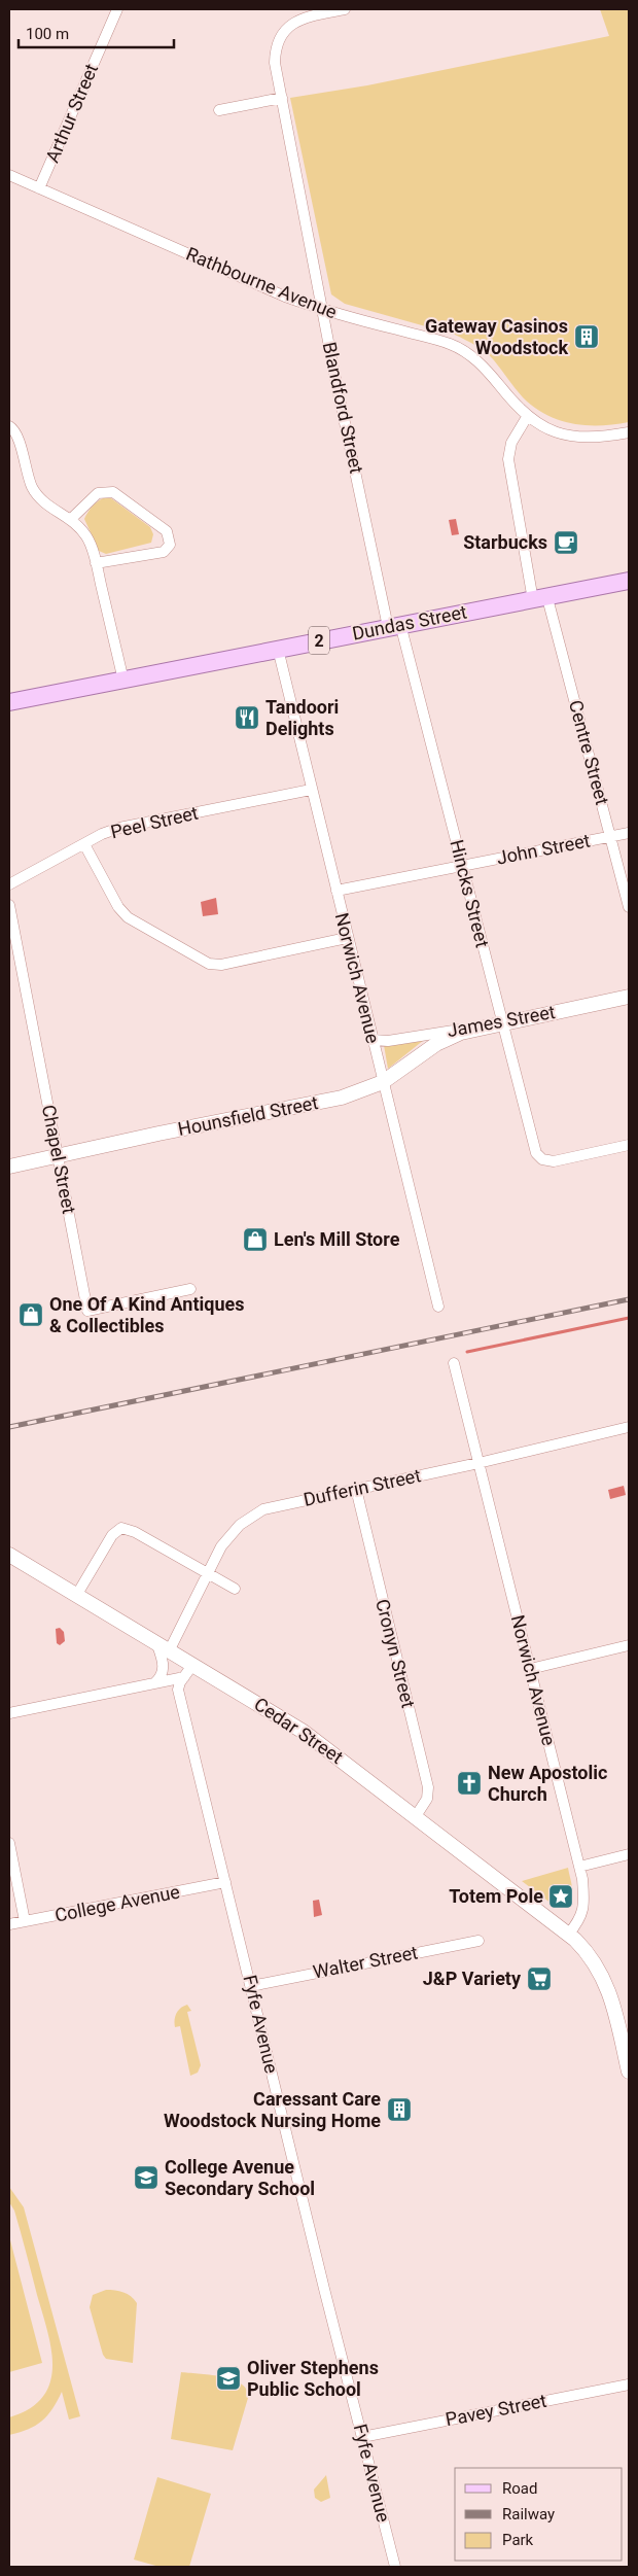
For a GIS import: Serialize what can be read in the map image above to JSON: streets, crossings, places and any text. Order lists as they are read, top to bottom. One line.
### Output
{"streets":{"main road":["Dundas Street","2","James Street","Hounsfield Street","Cedar Street"],"street":["Arthur Street","Rathbourne Avenue","Blandford Street","Centre Street","Peel Street","John Street","Hincks Street","Norwich Avenue","Chapel Street","Dufferin Street","Cronyn Street","College Avenue","Walter Street","Fyfe Avenue","Pavey Street"]},"crossings":[["Arthur Street","Rathbourne Avenue"],["Rathbourne Avenue","Blandford Street"],["Rathbourne Avenue","Centre Street"],["Blandford Street","Dundas Street"],["Blandford Street","Hincks Street"],["Dundas Street","Centre Street"],["Dundas Street","Hincks Street"],["Dundas Street","Norwich Avenue"],["Centre Street","John Street"],["Peel Street","Norwich Avenue"],["John Street","Hincks Street"],["John Street","Norwich Avenue"],["Hincks Street","James Street"],["Norwich Avenue","James Street"],["Norwich Avenue","Hounsfield Street"],["Norwich Avenue","Dufferin Street"],["Norwich Avenue","Cedar Street"],["James Street","Hounsfield Street"],["Hounsfield Street","Chapel Street"],["Dufferin Street","Cronyn Street"],["Dufferin Street","Cedar Street"],["Cronyn Street","Cedar Street"],["Cedar Street","Fyfe Avenue"],["College Avenue","Fyfe Avenue"],["Walter Street","Fyfe Avenue"],["Fyfe Avenue","Pavey Street"]],"places":{"building":["Gateway Casinos Woodstock","Caressant Care Woodstock Nursing Home"],"cafe":["Starbucks"],"restaurant":["Tandoori Delights"],"shop":["Len's Mill Store","One Of A Kind Antiques & Collectibles"],"church":["New Apostolic Church"],"place":["Totem Pole"],"supermarket":["J&P Variety"],"school or university":["College Avenue Secondary School","Oliver Stephens Public School"]},"legend":["Road","Railway","Park"],"scale_bar":"100 m"}
